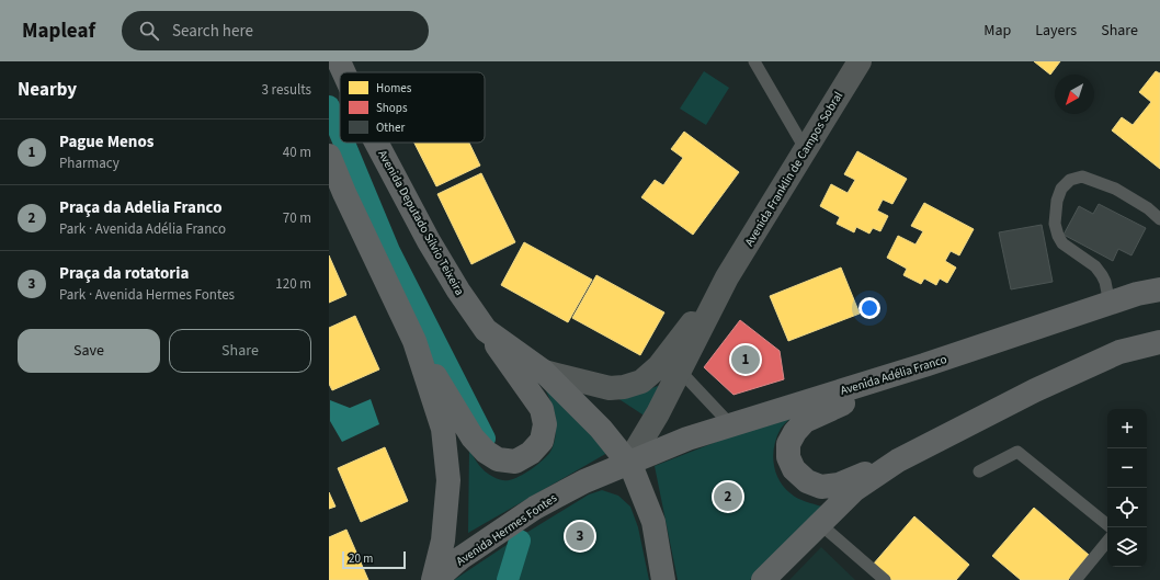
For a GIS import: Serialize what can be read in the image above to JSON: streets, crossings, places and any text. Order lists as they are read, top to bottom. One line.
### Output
{"streets":{"main road":["Avenida Deputado Sílvio Teixeira","Avenida Adélia Franco","Avenida Hermes Fontes"],"street":["Avenida Franklin de Campos Sobral"]},"crossings":[["Avenida Franklin de Campos Sobral","Avenida Deputado Sílvio Teixeira"],["Avenida Franklin de Campos Sobral","Avenida Adélia Franco"],["Avenida Franklin de Campos Sobral","Avenida Hermes Fontes"],["Avenida Deputado Sílvio Teixeira","Avenida Adélia Franco"],["Avenida Deputado Sílvio Teixeira","Avenida Hermes Fontes"],["Avenida Adélia Franco","Avenida Hermes Fontes"]],"legend":["Homes","Shops","Other"],"scale_bar":"20 m","north":"bottom left","page":{"header":"Mapleaf","search":"Search here","nav":["Map","Layers","Share"],"heading":["Nearby","3 results"],"list":[{"mark":"1","name":"Pague Menos","note":"Pharmacy","value":"40 m"},{"mark":"2","name":"Praça da Adelia Franco","note":"Park · Avenida Adélia Franco","value":"70 m"},{"mark":"3","name":"Praça da rotatoria","note":"Park · Avenida Hermes Fontes","value":"120 m"}],"buttons":["Save","Share"],"pins":["1","2","3"],"map_buttons":["+","−"],"scale":"20 m"}}
